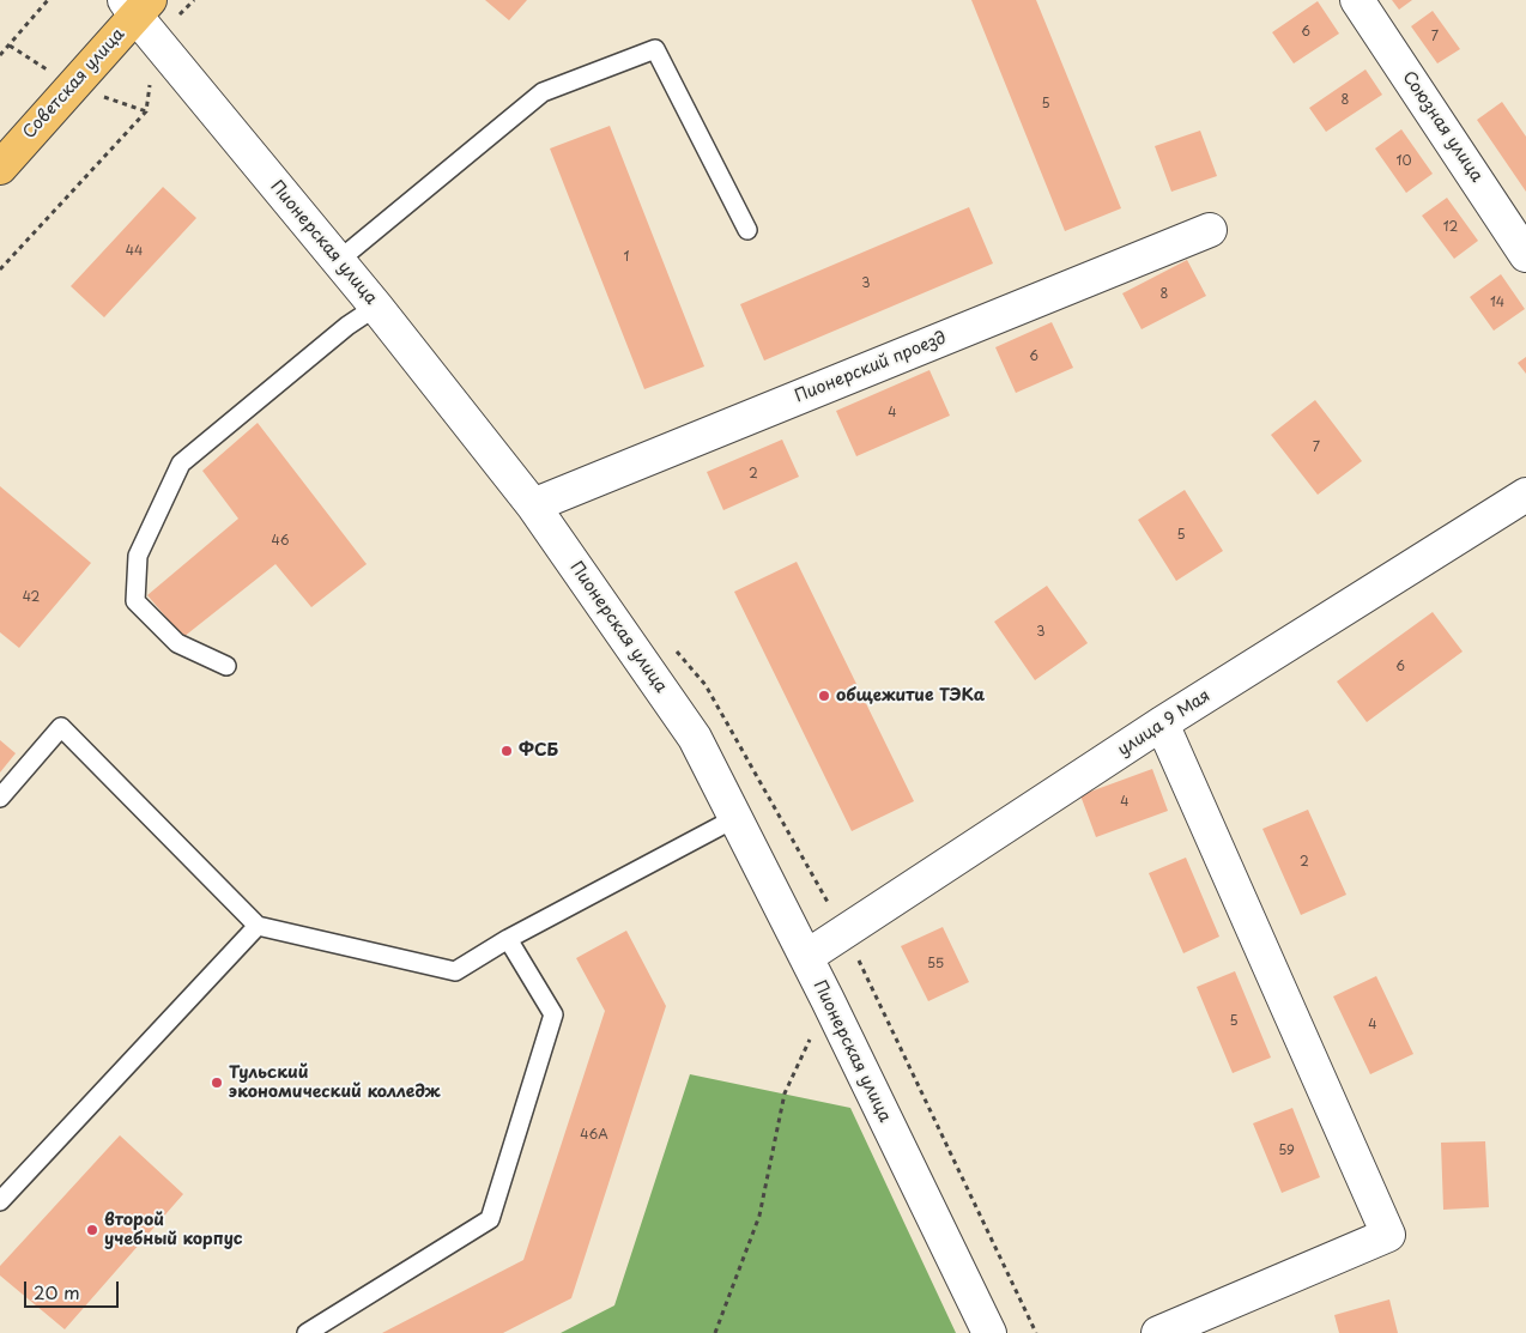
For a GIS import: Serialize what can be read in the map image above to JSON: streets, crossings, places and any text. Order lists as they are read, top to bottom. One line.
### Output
{"streets":{"main road":["Советская улица"],"street":["Союзная улица","Пионерская улица","Пионерский проезд","улица 9 Мая"]},"crossings":[["Советская улица","Пионерская улица"],["Пионерская улица","Пионерский проезд"],["Пионерская улица","улица 9 Мая"]],"places":["общежитие ТЭКа","ФСБ","Тульский экономический колледж","второй учебный корпус"],"house_numbers":["6","7","8","5","10","12","44","1","3","8","14","6","4","7","2","5","46","42","3","6","4","2","55","5","4","46А","59"],"scale_bar":"20 m"}
